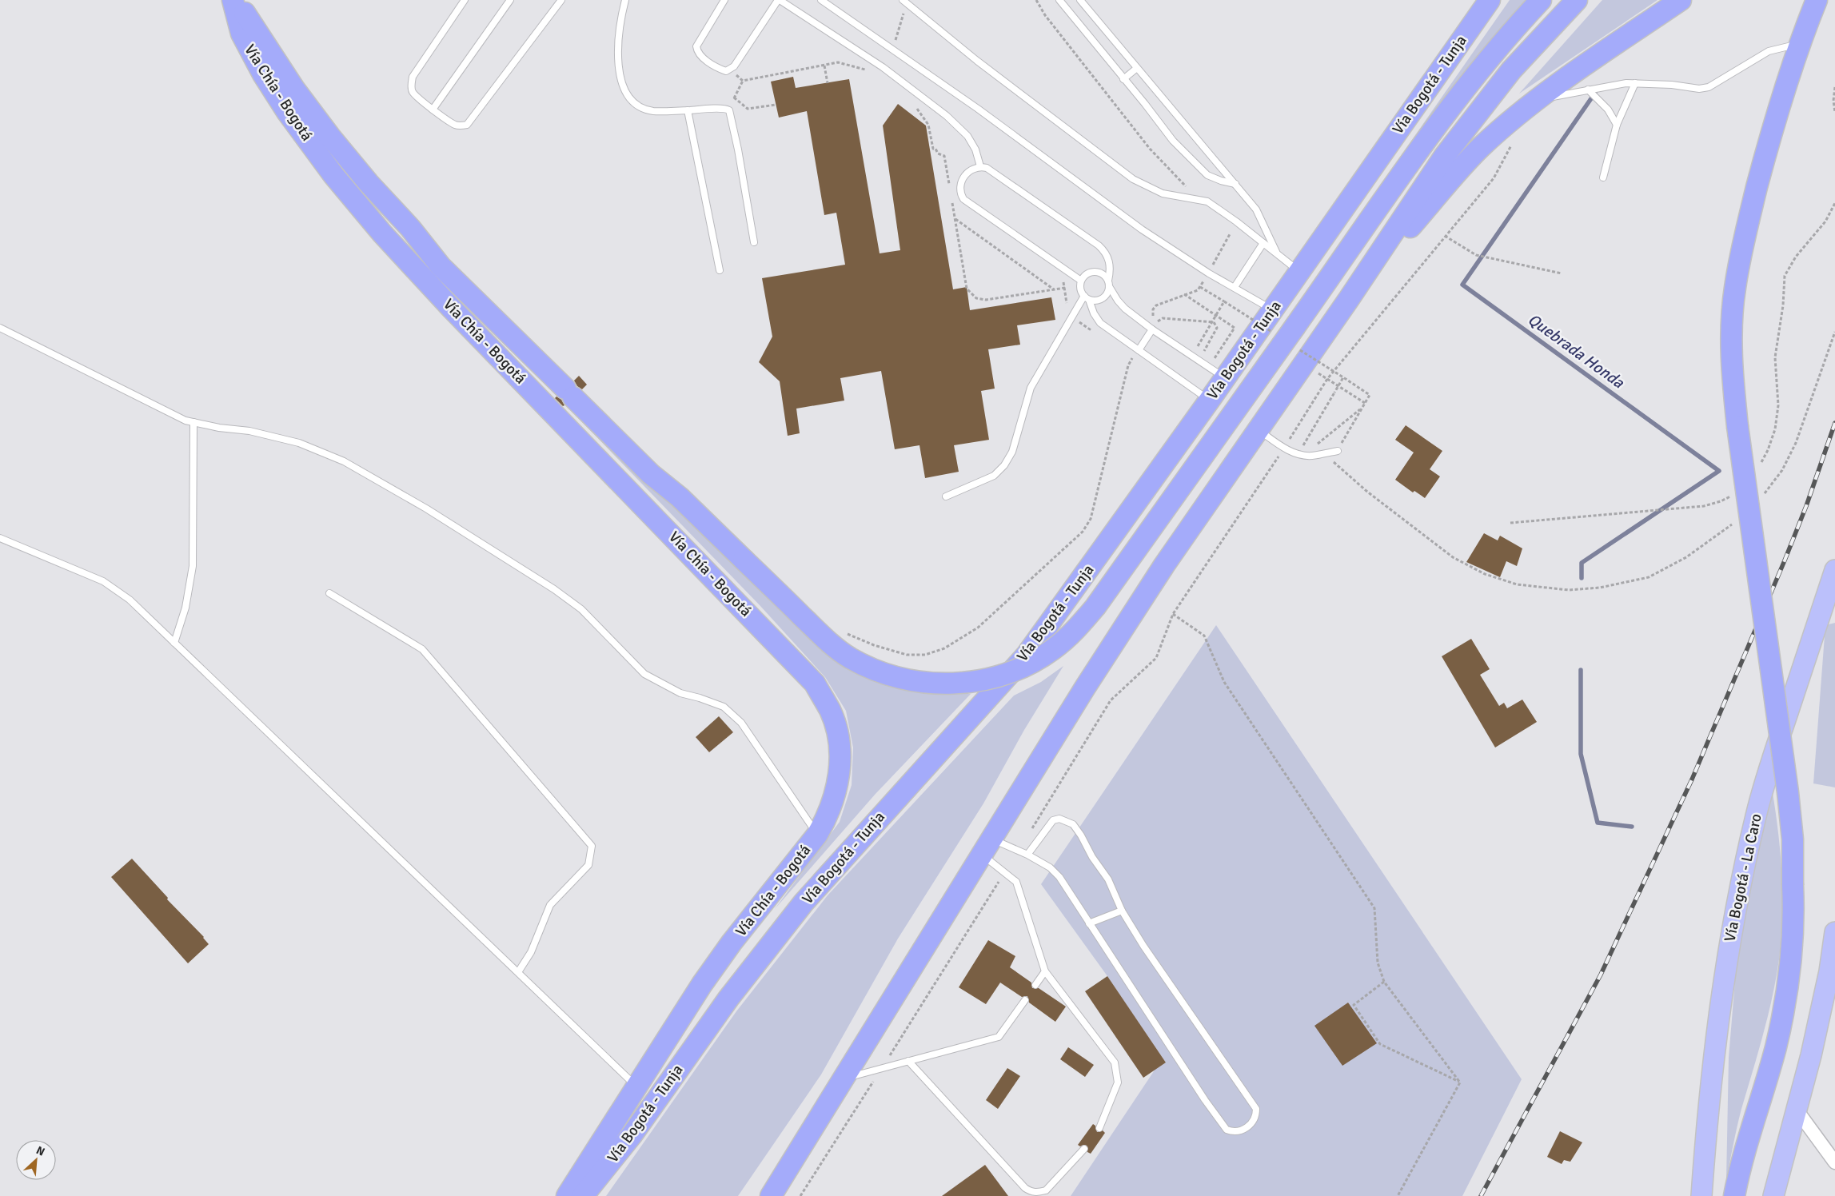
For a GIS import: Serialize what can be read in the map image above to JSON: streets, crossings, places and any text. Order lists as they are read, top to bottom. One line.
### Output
{"streets":{"highway":["Vía Bogotá - Tunja","Vía Chía - Bogotá"],"main road":["Vía Bogotá - La Caro"]},"water":["Quebrada Honda"],"north":"top right"}
